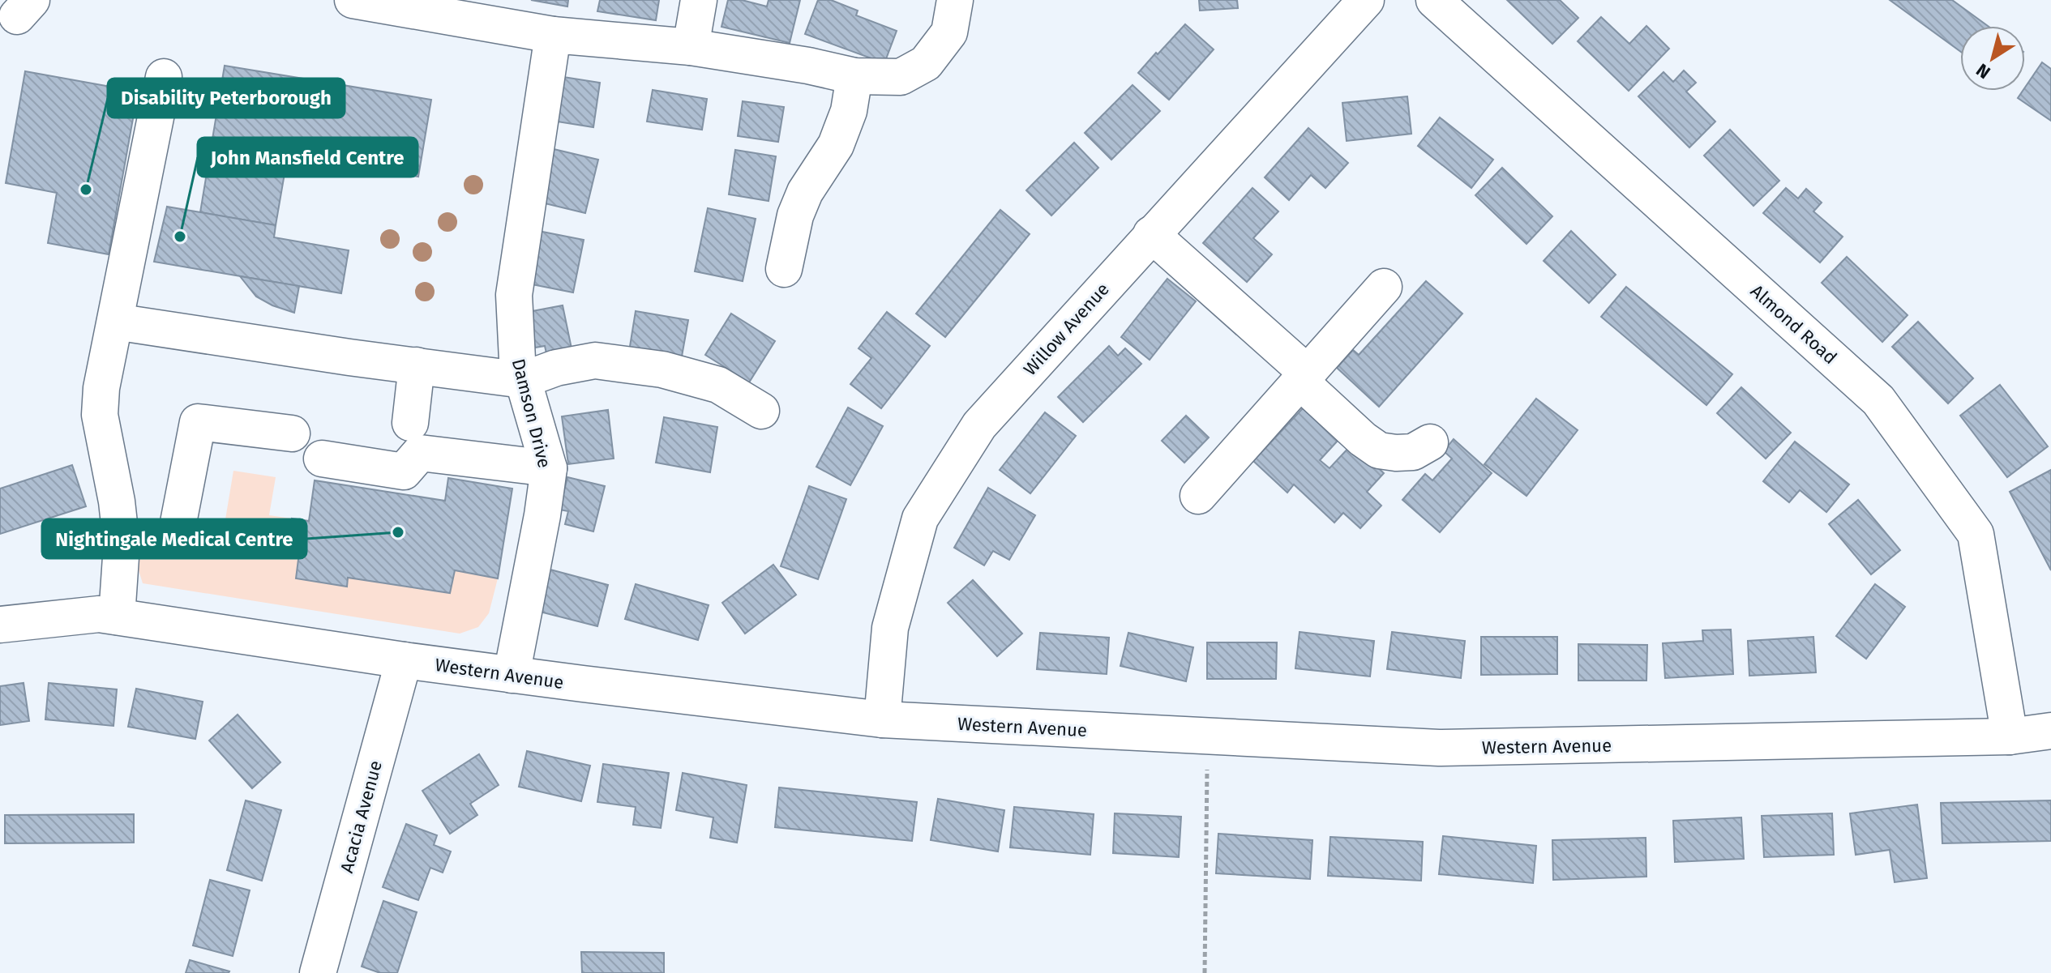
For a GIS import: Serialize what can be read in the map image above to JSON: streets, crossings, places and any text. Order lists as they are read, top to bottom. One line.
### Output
{"streets":{"street":["Almond Road","Willow Avenue","Damson Drive","Western Avenue","Acacia Avenue"]},"crossings":[["Almond Road","Western Avenue"],["Willow Avenue","Western Avenue"],["Damson Drive","Western Avenue"],["Western Avenue","Acacia Avenue"]],"places":["Disability Peterborough","John Mansfield Centre","Nightingale Medical Centre"],"north":"bottom left"}
